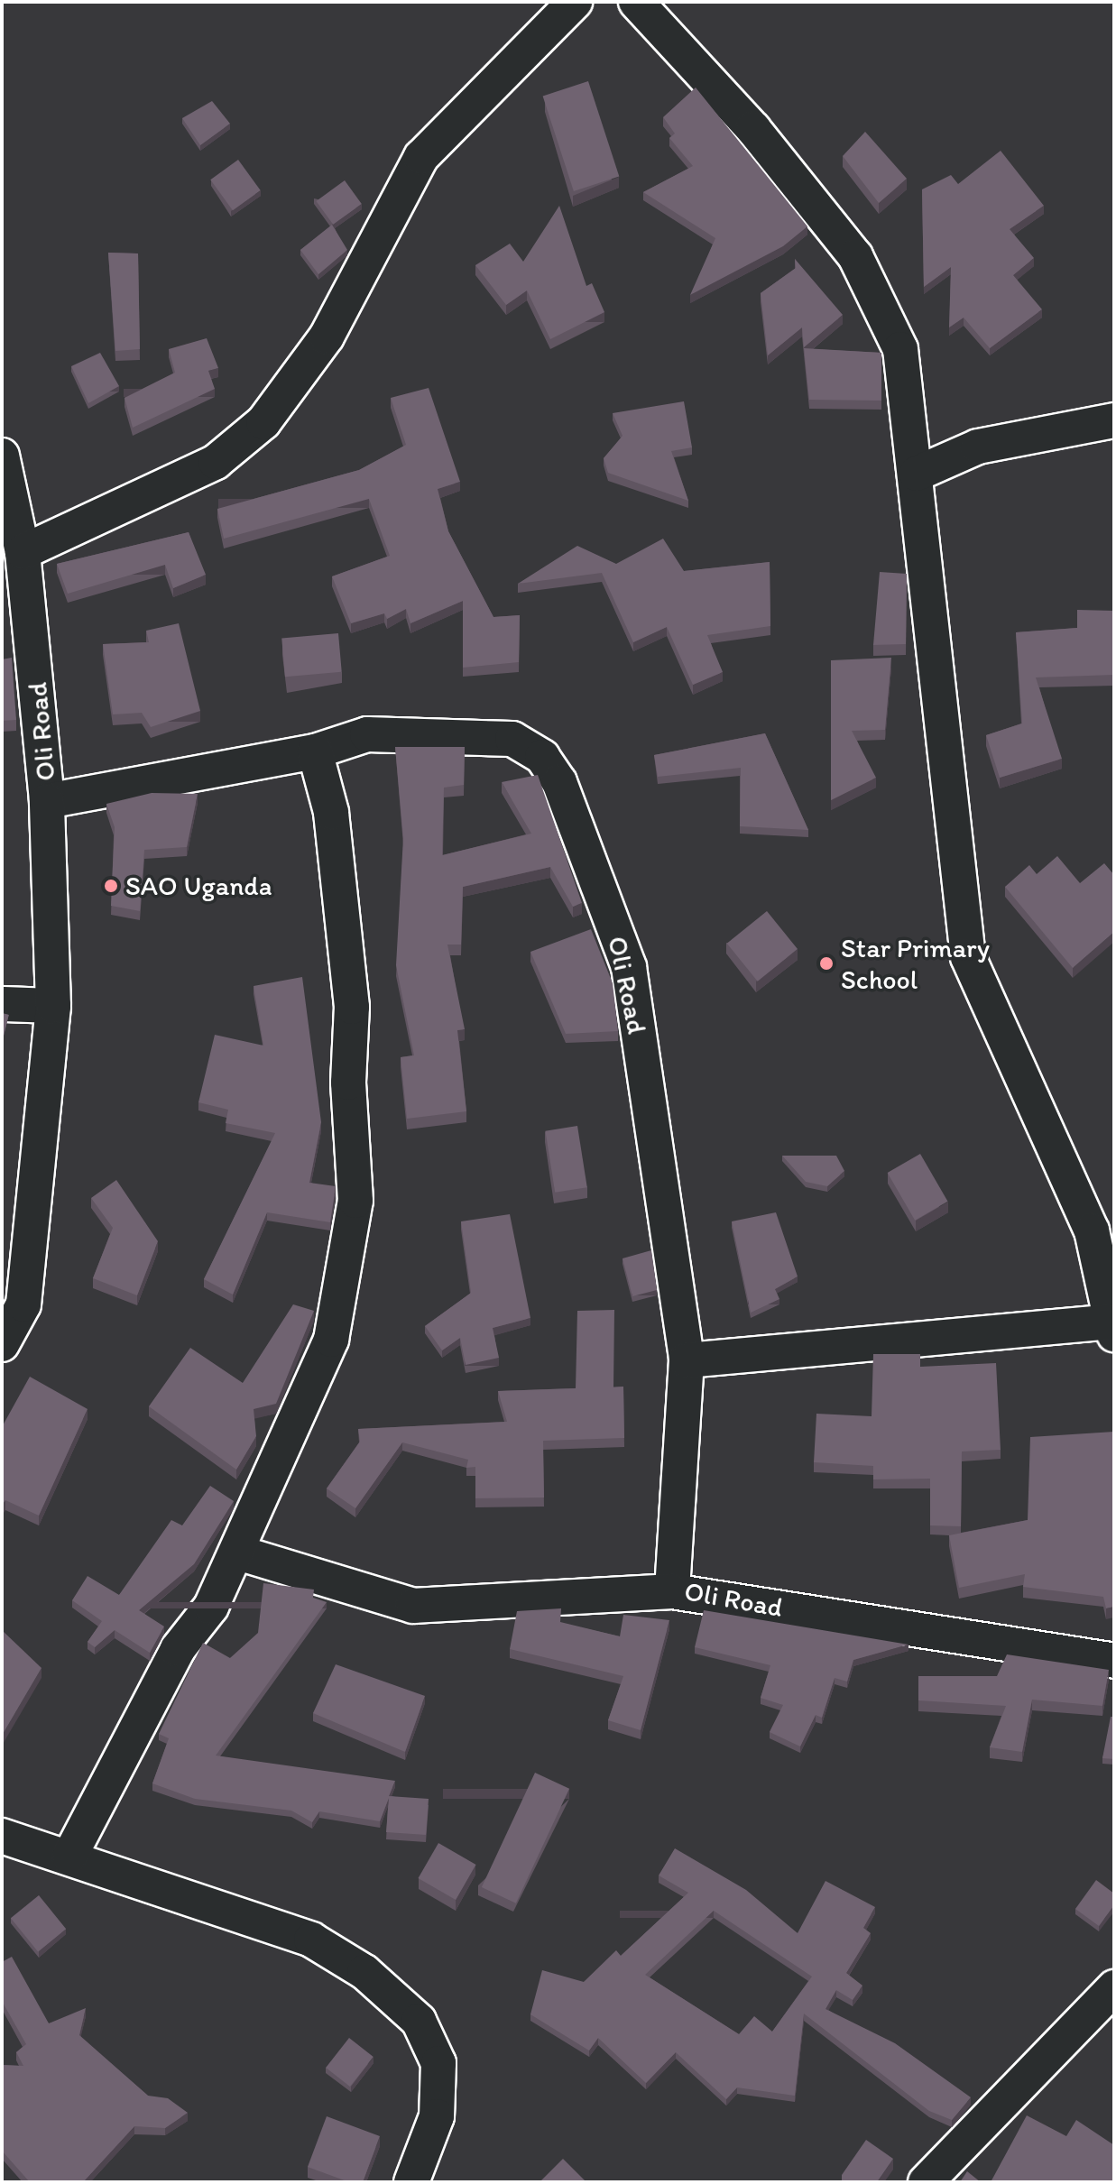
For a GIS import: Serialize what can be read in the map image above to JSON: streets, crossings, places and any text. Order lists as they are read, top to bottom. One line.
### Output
{"streets":{"street":["Oli Road"]},"places":["SAO Uganda","Star Primary School"]}
